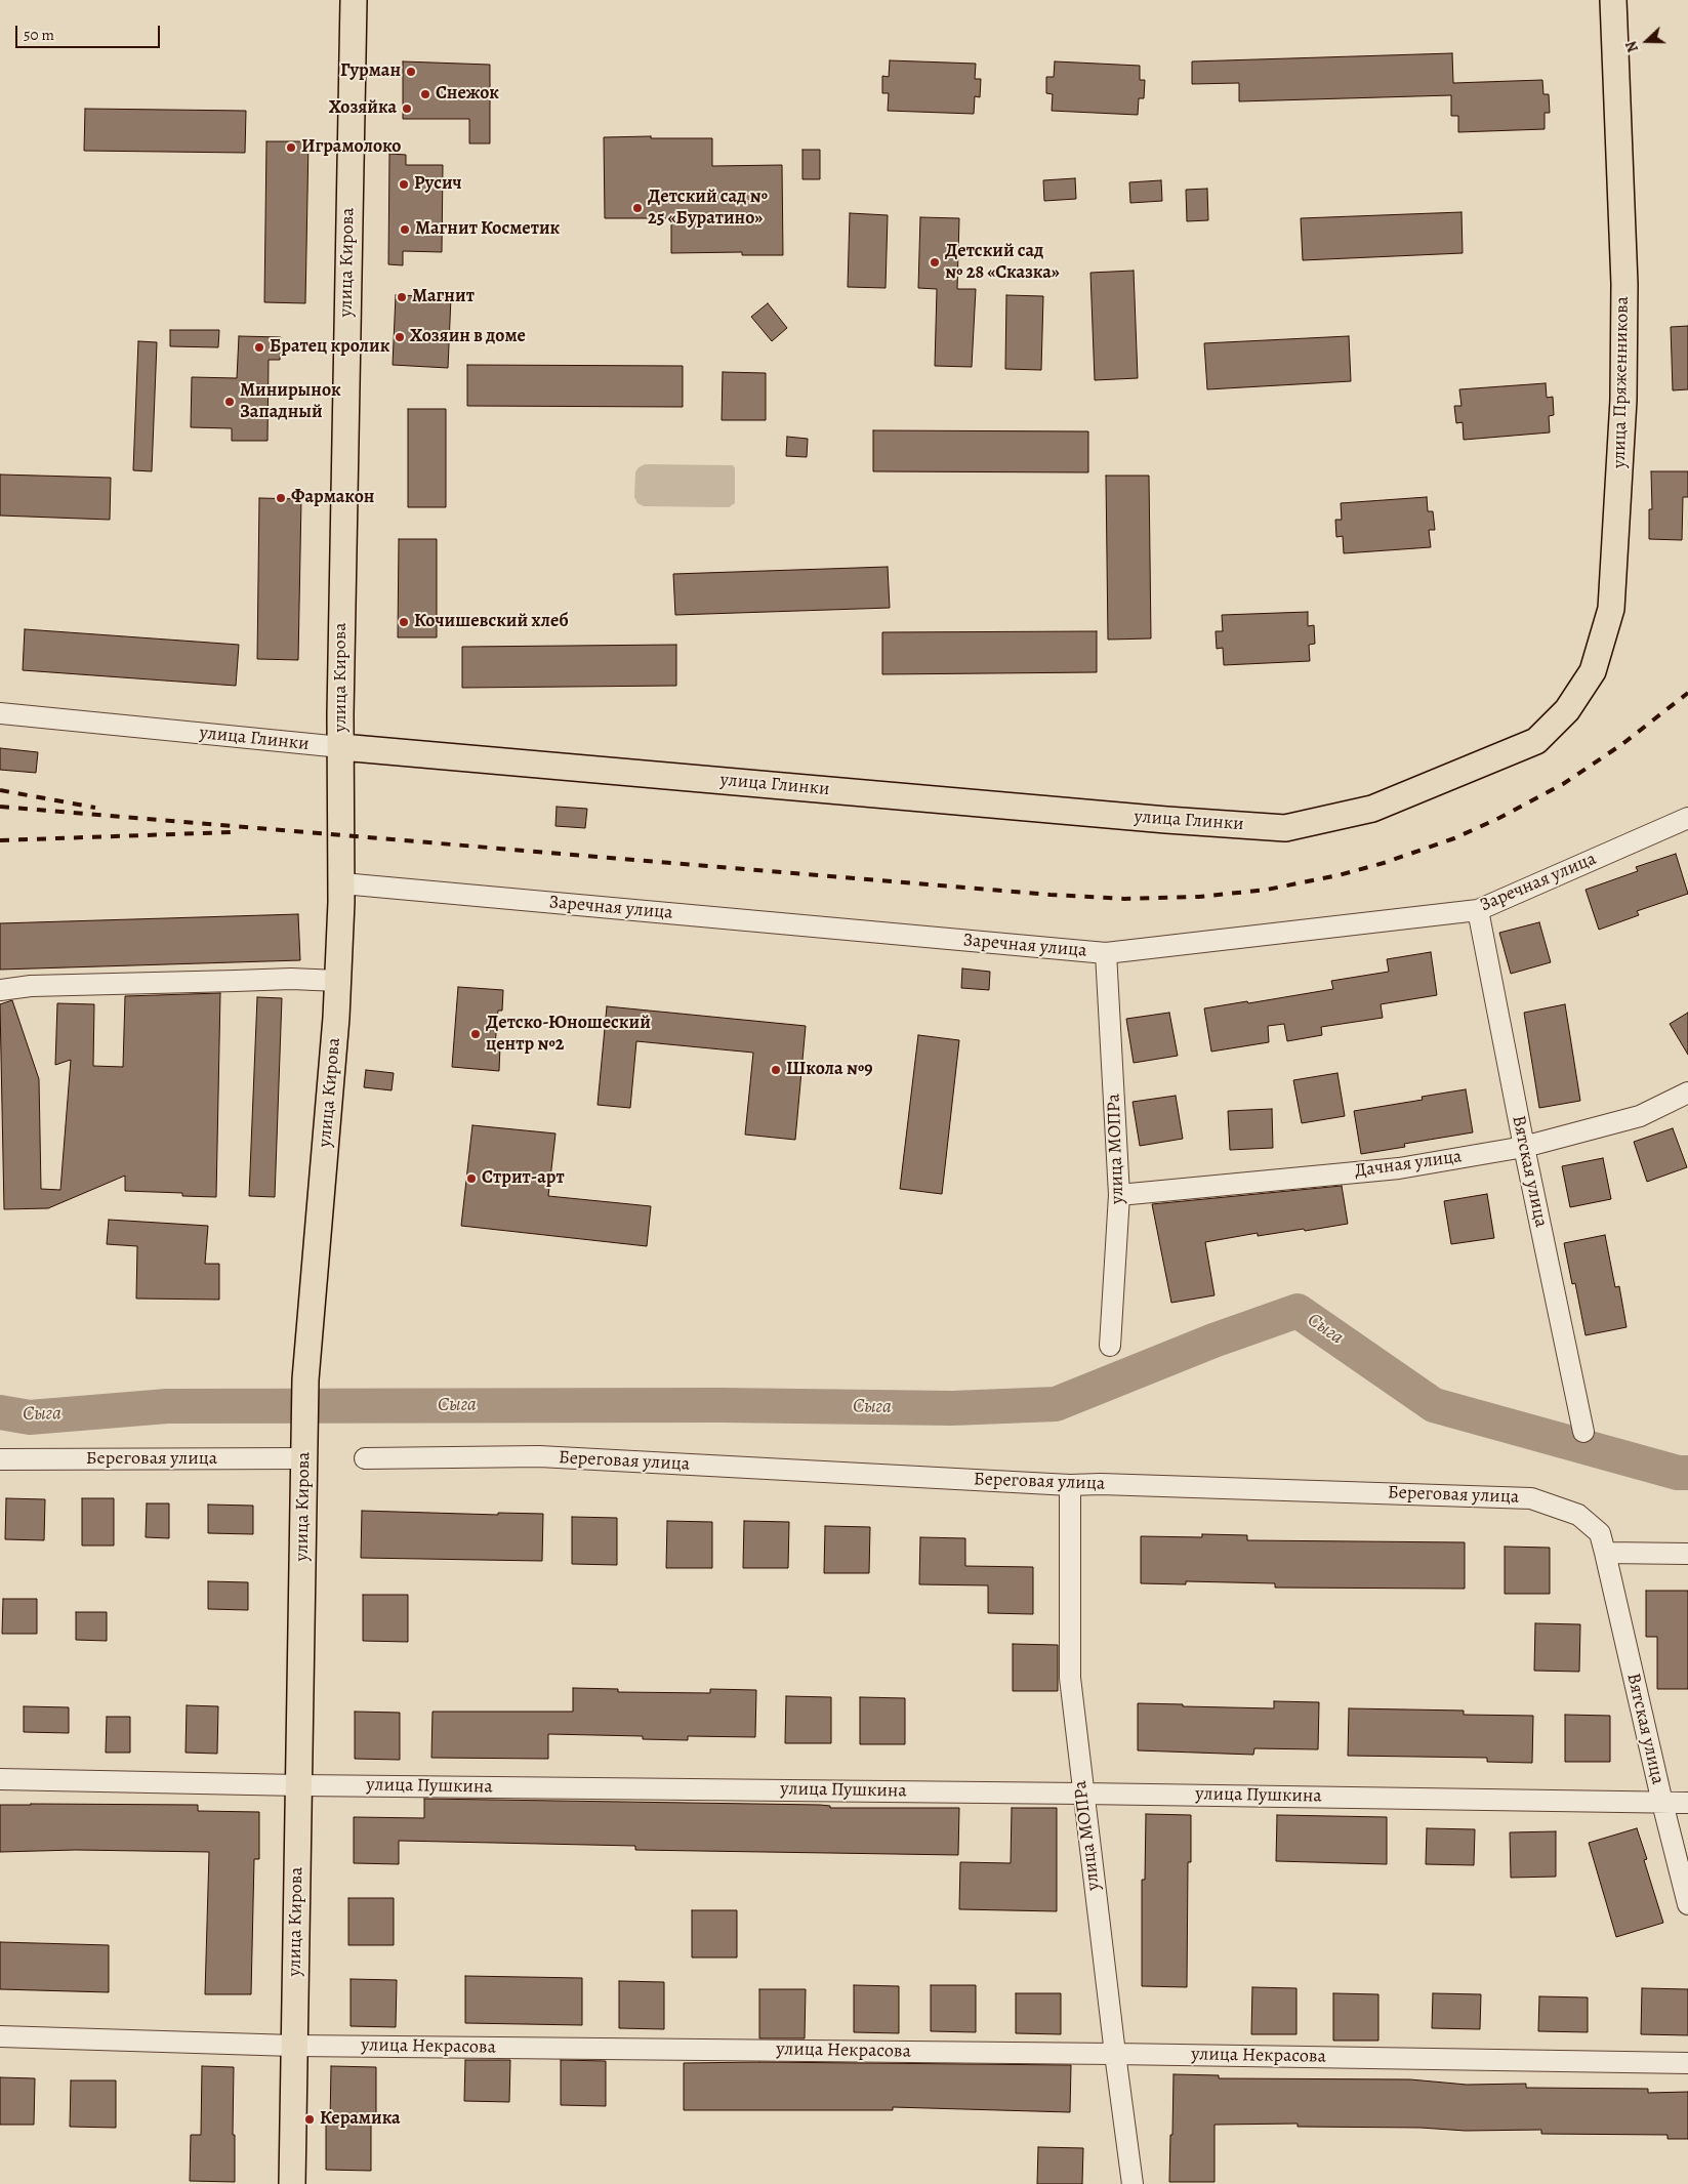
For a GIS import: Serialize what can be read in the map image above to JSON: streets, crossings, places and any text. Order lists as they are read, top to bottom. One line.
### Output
{"streets":{"main road":["улица Кирова","улица Пряженникова","улица Глинки"],"street":["Заречная улица","улица МОПРа","Дачная улица","Вятская улица","Береговая улица","улица Пушкина","улица Некрасова"]},"crossings":[["улица Кирова","улица Глинки"],["улица Кирова","Заречная улица"],["улица Кирова","Береговая улица"],["улица Кирова","улица Пушкина"],["улица Кирова","улица Некрасова"],["улица Пряженникова","улица Глинки"],["Заречная улица","улица МОПРа"],["Заречная улица","Вятская улица"],["улица МОПРа","Дачная улица"],["улица МОПРа","Береговая улица"],["улица МОПРа","улица Пушкина"],["улица МОПРа","улица Некрасова"],["Дачная улица","Вятская улица"],["Вятская улица","Береговая улица"],["Вятская улица","улица Пушкина"]],"water":["Сыга"],"places":["Гурман","Снежок","Хозяйка","Играмолоко","Русич","Детский сад № 25 «Буратино»","Магнит Косметик","Детский сад № 28 «Сказка»","Магнит","Хозяин в доме","Братец кролик","Минирынок Западный","Фармакон","Кочишевский хлеб","Детско-Юношеский центр №2","Школа №9","Стрит-арт","Керамика"],"scale_bar":"50 m","north":"left"}
